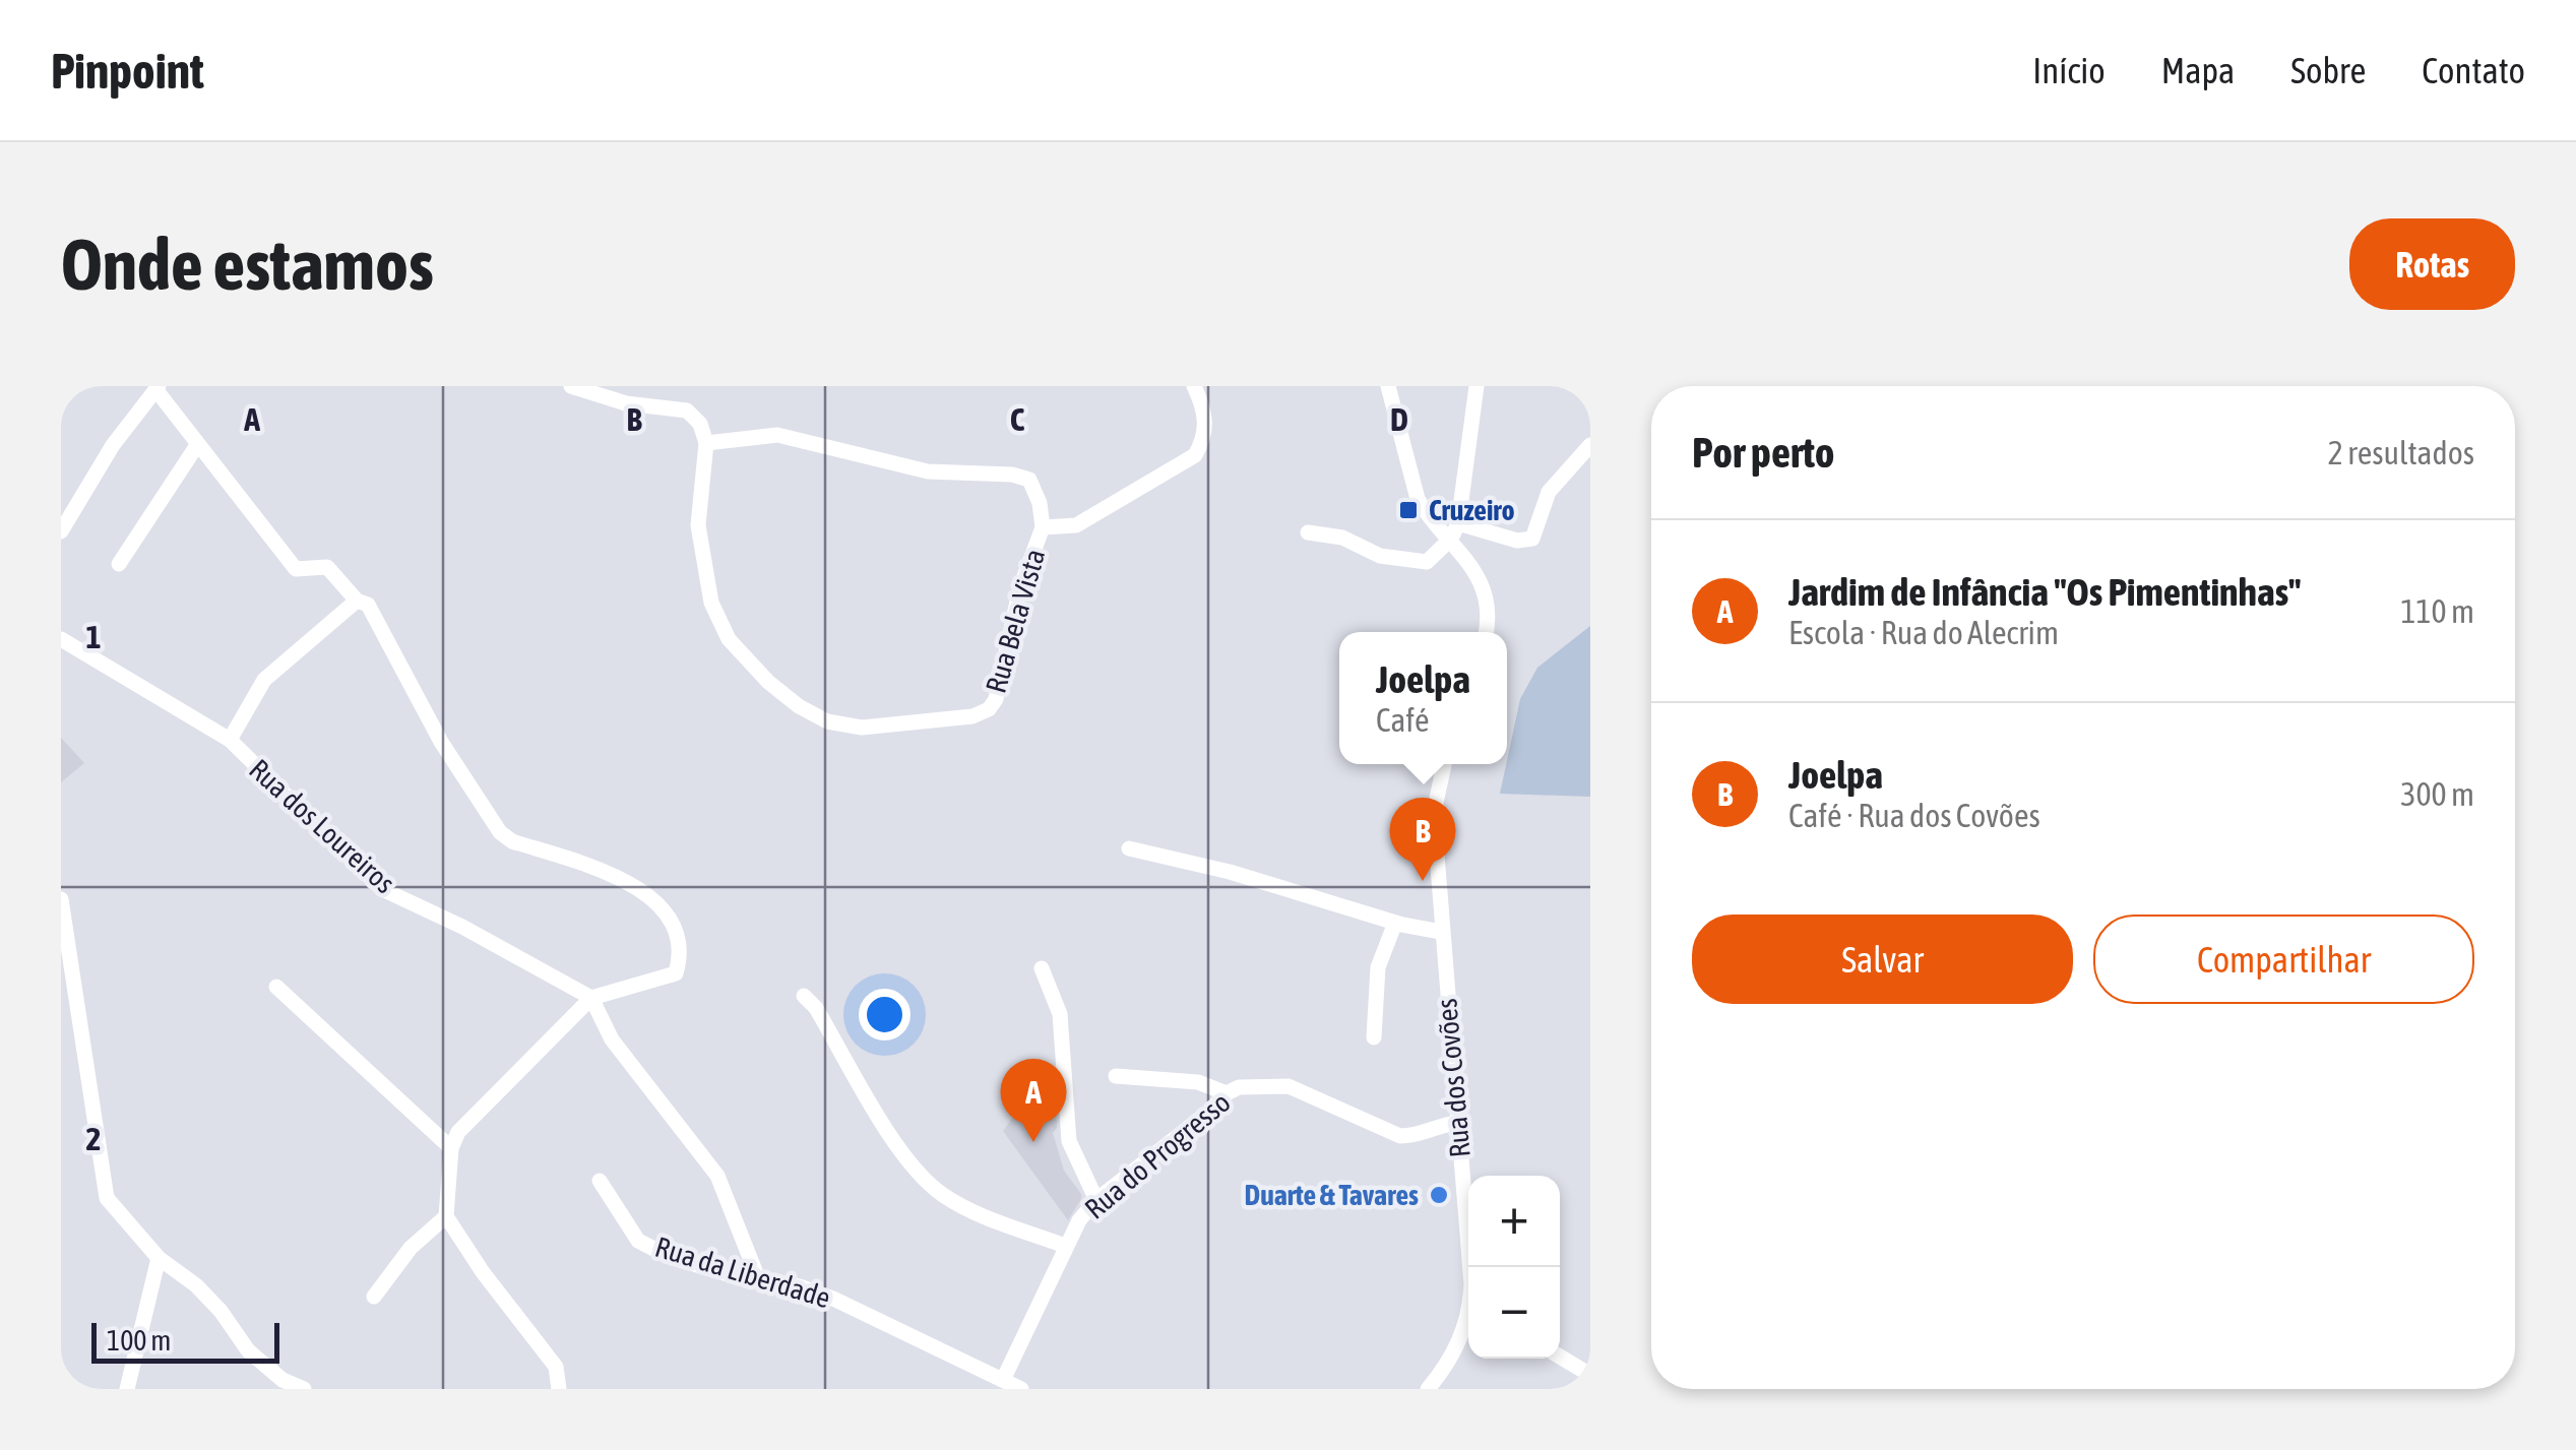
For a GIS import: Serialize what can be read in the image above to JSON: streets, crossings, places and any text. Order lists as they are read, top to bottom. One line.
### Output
{"streets":{"street":["Rua Bela Vista","Rua dos Loureiros","Rua dos Covões","Rua do Progresso","Rua da Liberdade"]},"crossings":[["Rua dos Covões","Rua do Progresso"],["Rua do Progresso","Rua da Liberdade"]],"places":{"transit":["Cruzeiro"],"other":["Duarte & Tavares"]},"scale_bar":"100 m","page":{"header":"Pinpoint","nav":["Início","Mapa","Sobre","Contato"],"buttons":["Rotas",["Salvar","Compartilhar"]],"title":"Onde estamos","heading":["Por perto","2 resultados"],"list":[{"mark":"A","name":"Jardim de Infância \"Os Pimentinhas\"","note":"Escola · Rua do Alecrim","value":"110 m"},{"mark":"B","name":"Joelpa","note":"Café · Rua dos Covões","value":"300 m"}],"popup":["Joelpa","Café"],"pins":["B","A"],"map_buttons":["+","−"],"scale":"100 m"},"grid":{"columns":["A","B","C","D"],"rows":["1","2"]}}
